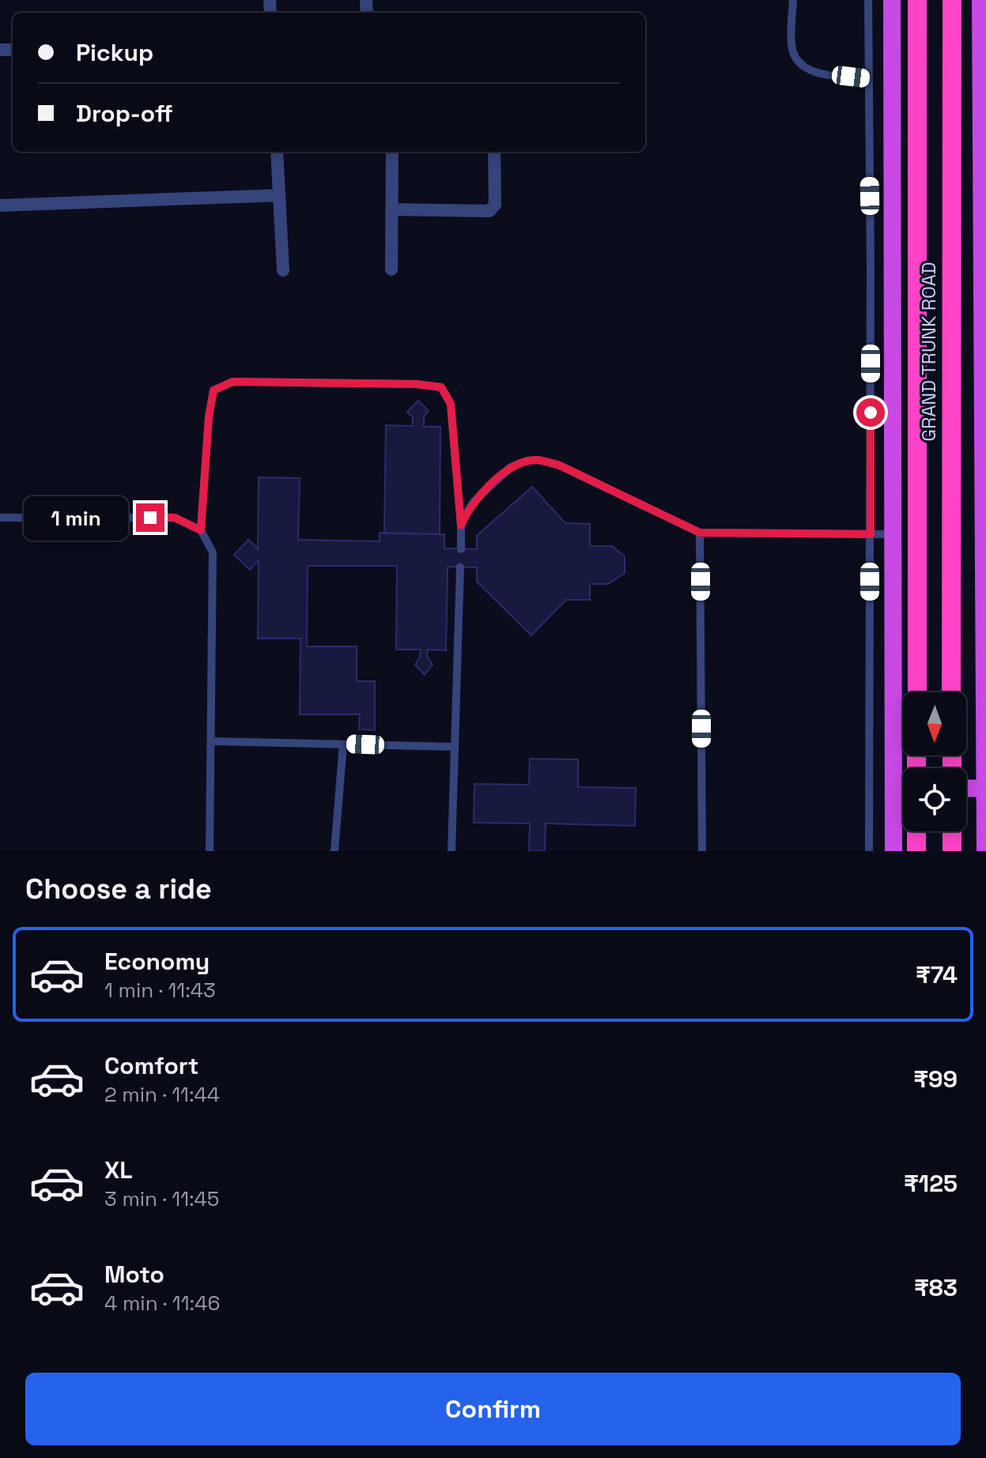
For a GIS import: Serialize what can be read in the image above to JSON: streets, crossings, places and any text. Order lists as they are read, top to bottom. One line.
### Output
{"streets":{"highway":["GRAND TRUNK ROAD"]},"north":"bottom","page":{"banner":["Pickup","Drop-off"],"bubble":"1 min","heading":"Choose a ride","list":[{"name":"Economy","note":"1 min · 11:43","value":"₹74"},{"name":"Comfort","note":"2 min · 11:44","value":"₹99"},{"name":"XL","note":"3 min · 11:45","value":"₹125"},{"name":"Moto","note":"4 min · 11:46","value":"₹83"}],"buttons":"Confirm"}}
